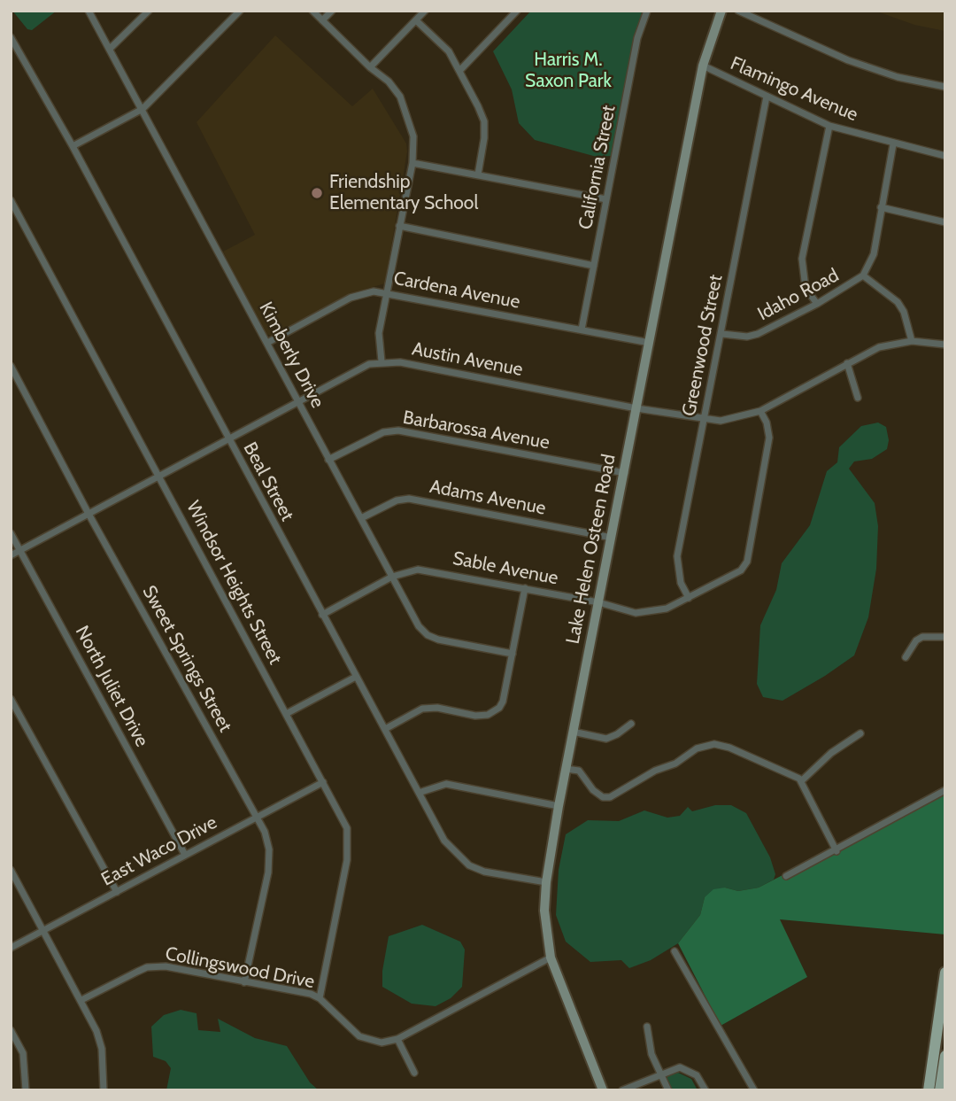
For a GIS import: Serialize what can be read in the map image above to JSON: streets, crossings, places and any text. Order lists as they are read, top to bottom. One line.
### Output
{"streets":{"street":["Flamingo Avenue","California Street","Cardena Avenue","Idaho Road","Greenwood Street","Kimberly Drive","Austin Avenue","Barbarossa Avenue","Beal Street","Adams Avenue","Lake Helen Osteen Road","Sable Avenue","Windsor Heights Street","Sweet Springs Street","North Juliet Drive","East Waco Drive","Collingswood Drive"]},"crossings":[["Flamingo Avenue","Idaho Road"],["Flamingo Avenue","Greenwood Street"],["Flamingo Avenue","Lake Helen Osteen Road"],["California Street","Cardena Avenue"],["Cardena Avenue","Kimberly Drive"],["Cardena Avenue","Lake Helen Osteen Road"],["Idaho Road","Greenwood Street"],["Greenwood Street","Austin Avenue"],["Greenwood Street","Sable Avenue"],["Kimberly Drive","Austin Avenue"],["Kimberly Drive","Barbarossa Avenue"],["Kimberly Drive","Adams Avenue"],["Kimberly Drive","Sable Avenue"],["Austin Avenue","Beal Street"],["Austin Avenue","Lake Helen Osteen Road"],["Austin Avenue","Sable Avenue"],["Austin Avenue","Windsor Heights Street"],["Austin Avenue","Sweet Springs Street"],["Austin Avenue","North Juliet Drive"],["Barbarossa Avenue","Lake Helen Osteen Road"],["Beal Street","Lake Helen Osteen Road"],["Beal Street","Sable Avenue"],["Adams Avenue","Lake Helen Osteen Road"],["Lake Helen Osteen Road","Sable Avenue"],["Lake Helen Osteen Road","Collingswood Drive"],["Windsor Heights Street","East Waco Drive"],["Windsor Heights Street","Collingswood Drive"],["Sweet Springs Street","East Waco Drive"],["Sweet Springs Street","Collingswood Drive"],["North Juliet Drive","East Waco Drive"]],"parks":["Harris M. Saxon Park"],"places":["Friendship Elementary School"]}
